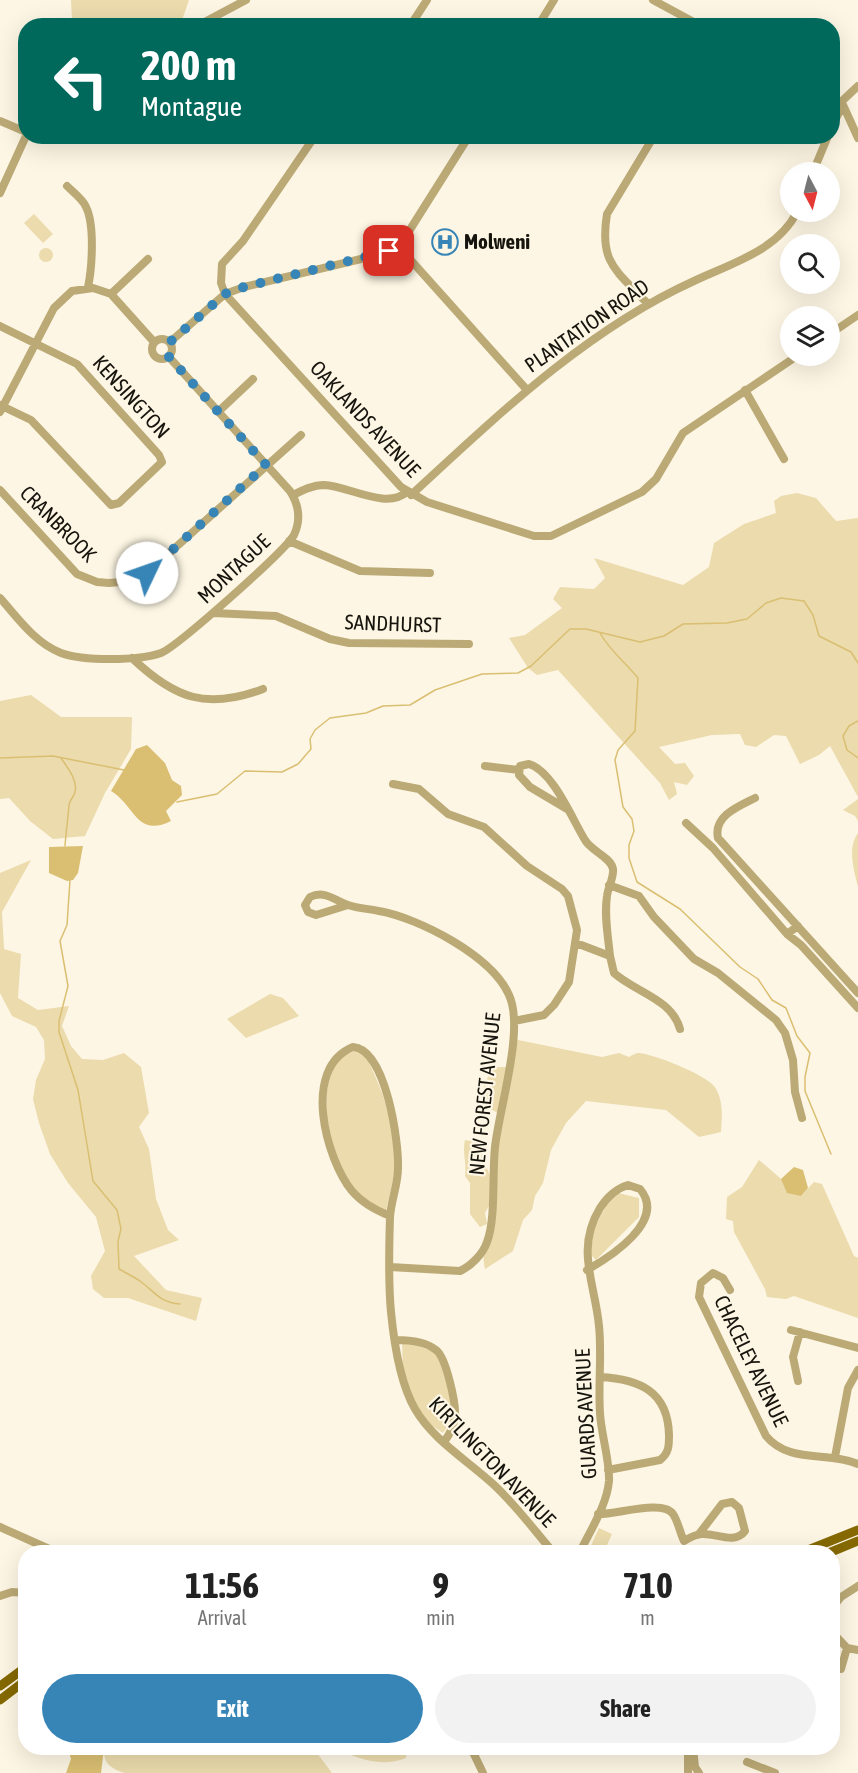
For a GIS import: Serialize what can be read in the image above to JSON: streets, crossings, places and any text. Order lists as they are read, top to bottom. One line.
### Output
{"streets":{"street":["PLANTATION ROAD","KENSINGTON","OAKLANDS AVENUE","CRANBROOK","MONTAGUE","SANDHURST","NEW FOREST AVENUE","CHACELEY AVENUE","GUARDS AVENUE","KIRTLINGTON AVENUE"]},"crossings":[["PLANTATION ROAD","OAKLANDS AVENUE"],["MONTAGUE","SANDHURST"],["NEW FOREST AVENUE","KIRTLINGTON AVENUE"]],"places":{"hospital":["Molweni"]},"north":"bottom","page":{"turn":["200 m","Montague"],"eta":["11:56","Arrival","9","min","710","m"],"buttons":["Exit","Share"]}}
